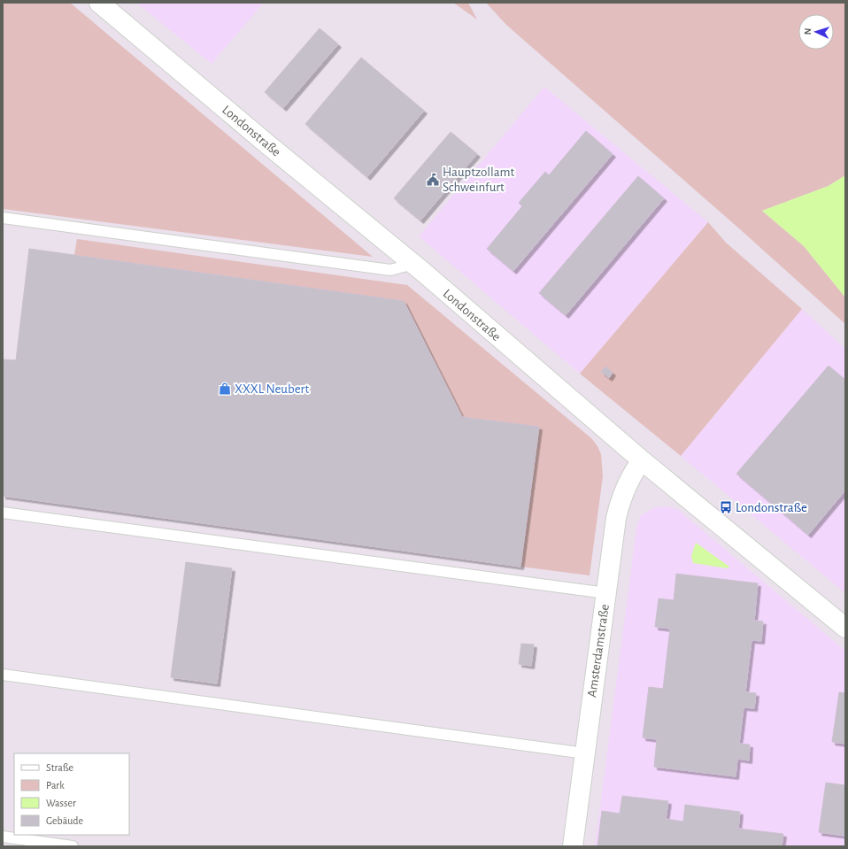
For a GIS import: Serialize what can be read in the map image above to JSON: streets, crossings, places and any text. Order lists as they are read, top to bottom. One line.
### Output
{"streets":{"street":["Londonstraße","Amsterdamstraße"]},"crossings":[["Londonstraße","Amsterdamstraße"]],"places":{"public building":["Hauptzollamt Schweinfurt"],"shop":["XXXL Neubert"],"bus stop":["Londonstraße"]},"legend":["Straße","Park","Wasser","Gebäude"],"north":"left"}
